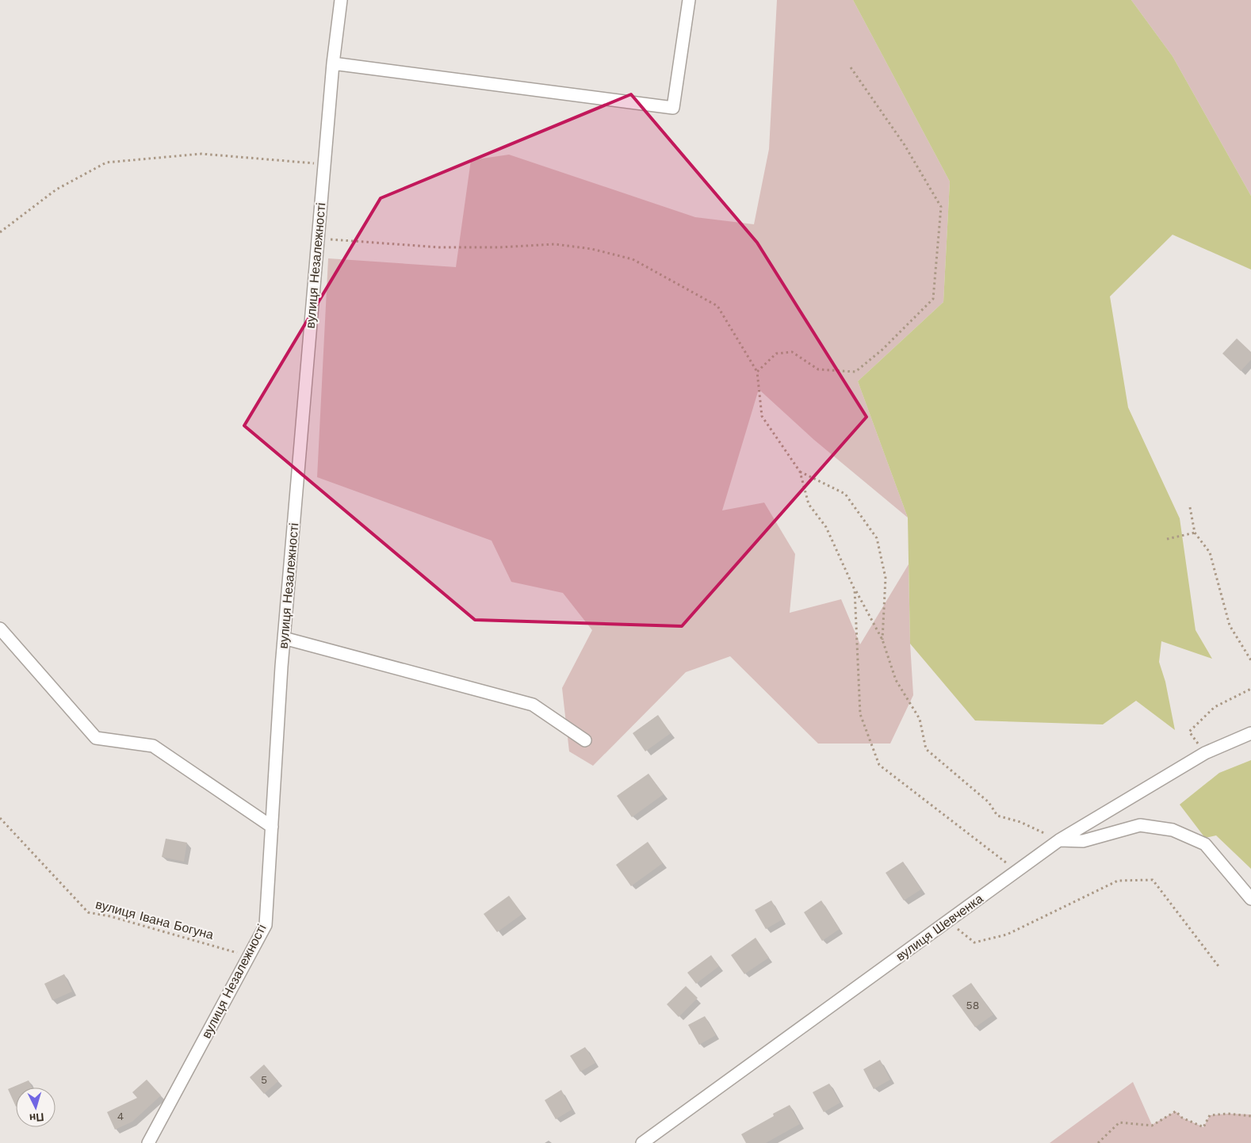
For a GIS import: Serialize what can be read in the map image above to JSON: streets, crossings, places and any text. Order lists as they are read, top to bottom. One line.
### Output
{"streets":{"street":["вулиця Незалежності","вулиця Шевченка"],"path":["вулиця Івана Богуна"]},"crossings":[["вулиця Незалежності","вулиця Івана Богуна"]],"house_numbers":["58","5","4"],"north":"bottom"}
